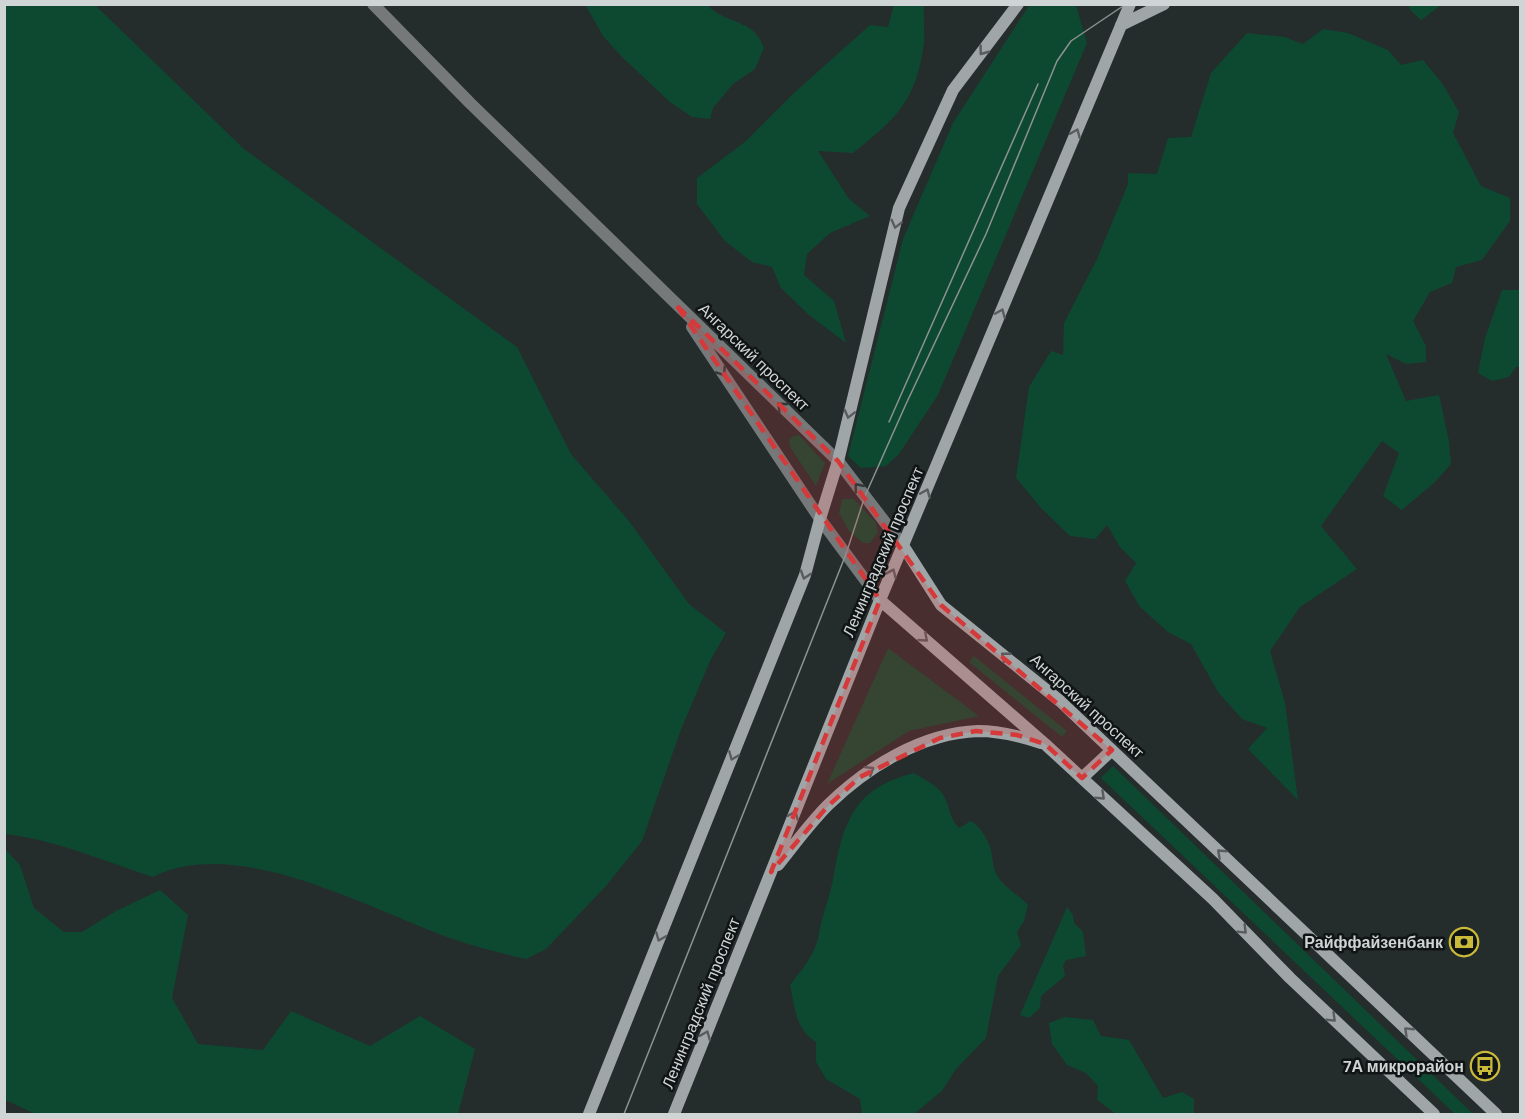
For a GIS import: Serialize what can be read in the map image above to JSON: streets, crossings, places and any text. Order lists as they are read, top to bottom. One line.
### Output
{"streets":{"main road":["Ангарский проспект","Ленинградский проспект"]},"crossings":[["Ангарский проспект","Ленинградский проспект"]],"places":{"bank":["Райффайзенбанк"],"bus stop":["7А микрорайон"]}}
